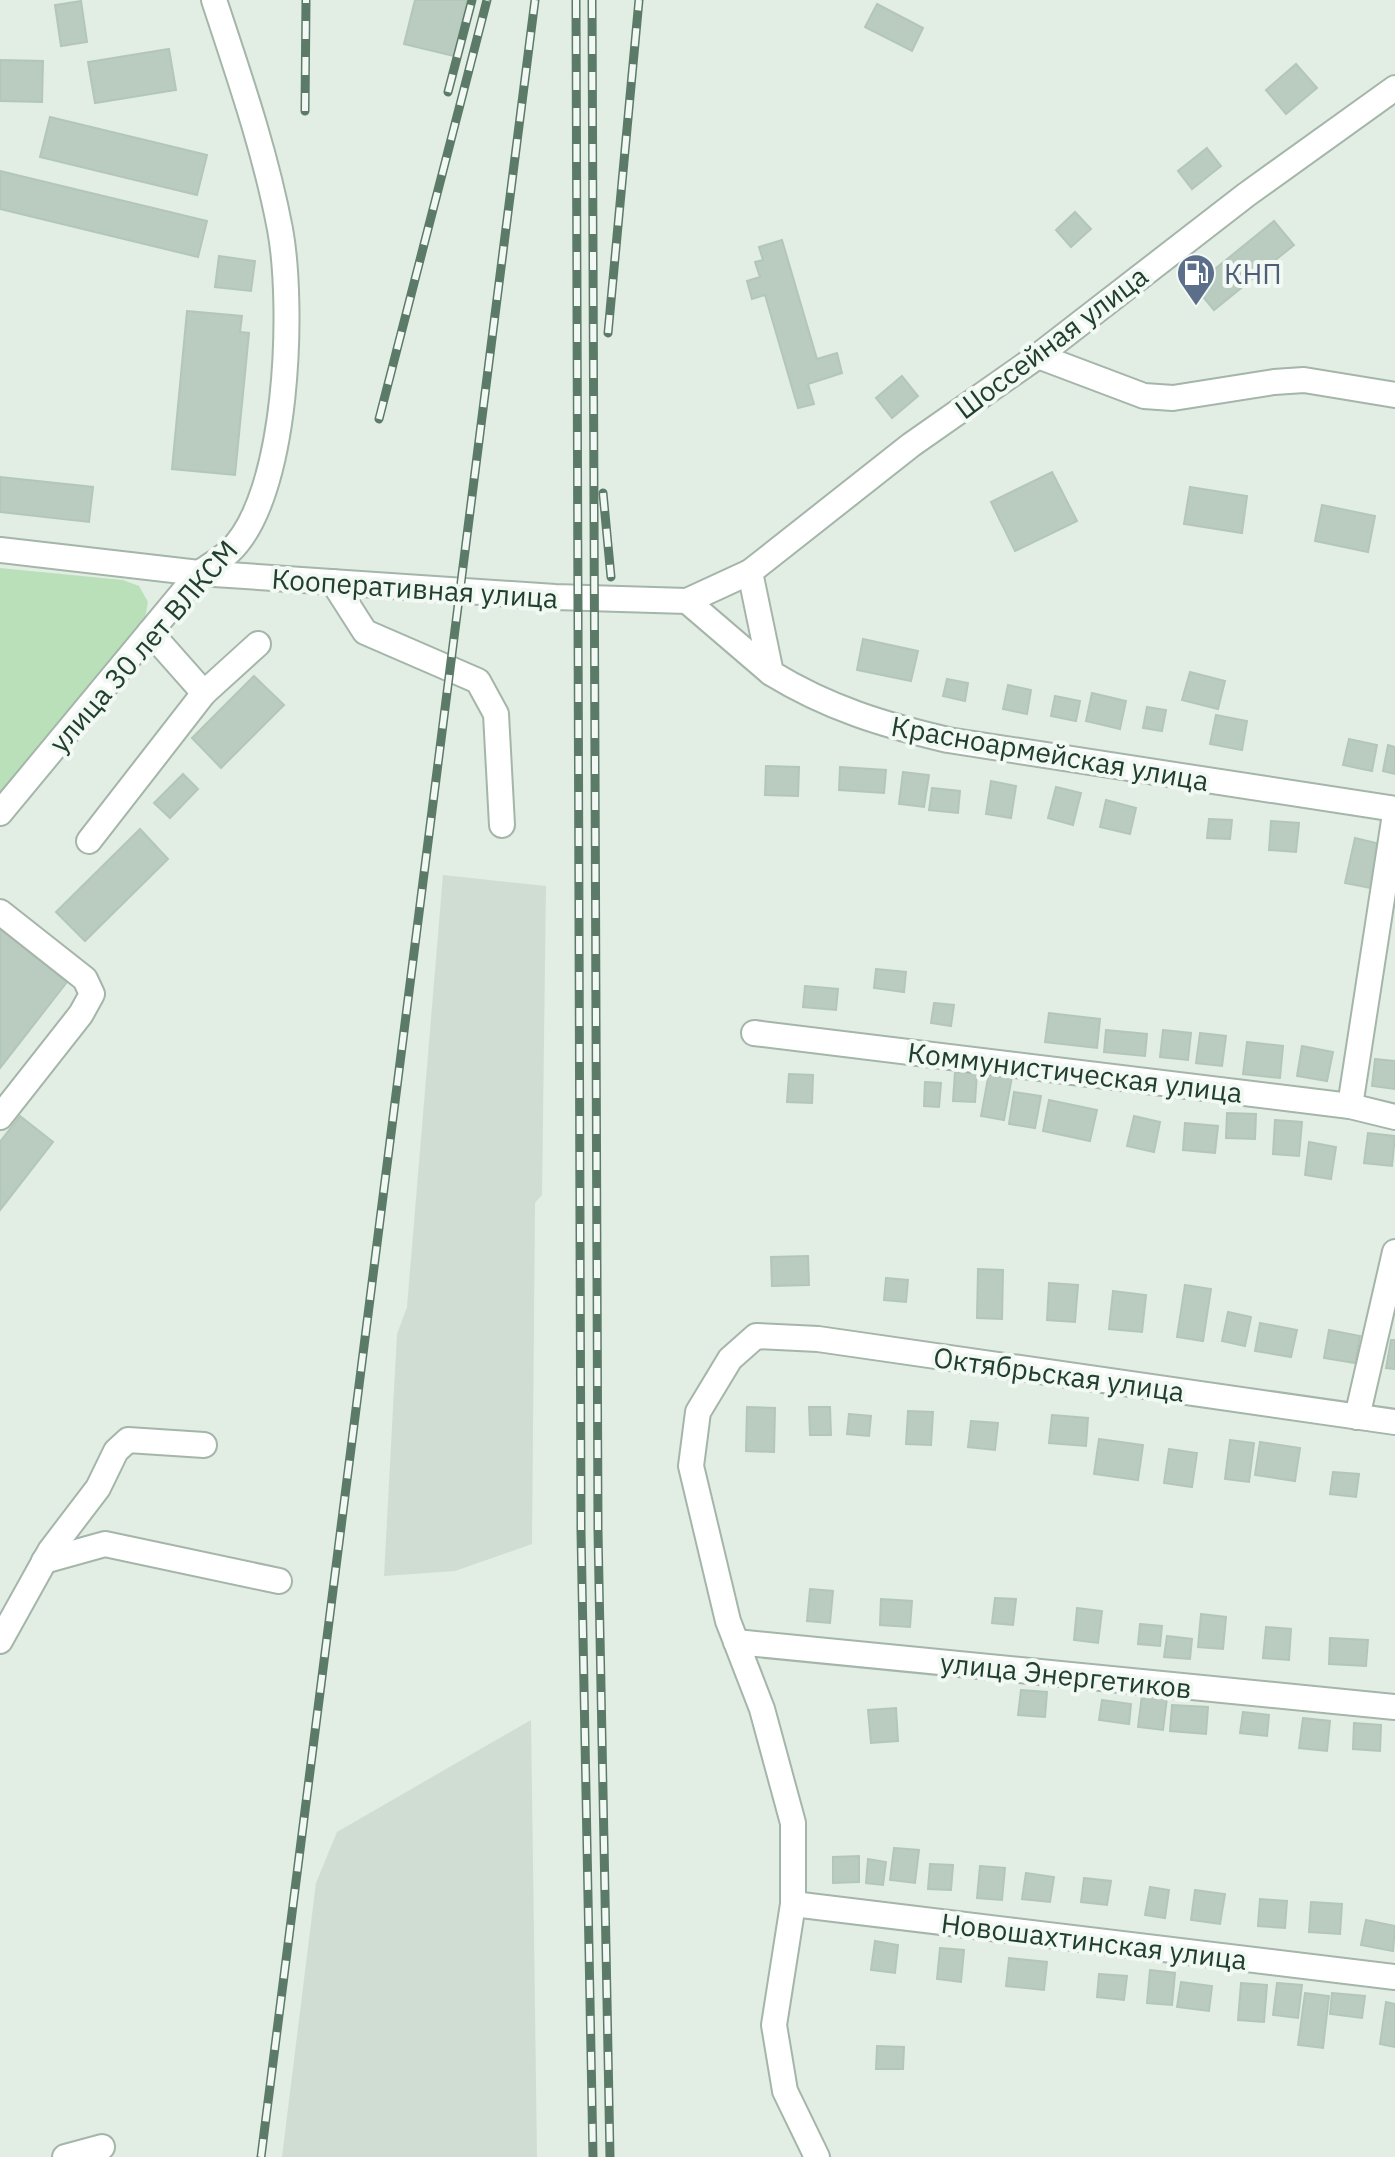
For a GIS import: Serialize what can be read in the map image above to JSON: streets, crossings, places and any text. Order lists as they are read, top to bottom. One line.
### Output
{"streets":{"street":["Шоссейная улица","Кооперативная улица","улица 30 лет ВЛКСМ","Красноармейская улица","Коммунистическая улица","Октябрьская улица","улица Энергетиков","Новошахтинская улица"]},"crossings":[["Шоссейная улица","Кооперативная улица"],["Кооперативная улица","улица 30 лет ВЛКСМ"],["Октябрьская улица","улица Энергетиков"]],"places":{"fuel station":["КНП"]}}
